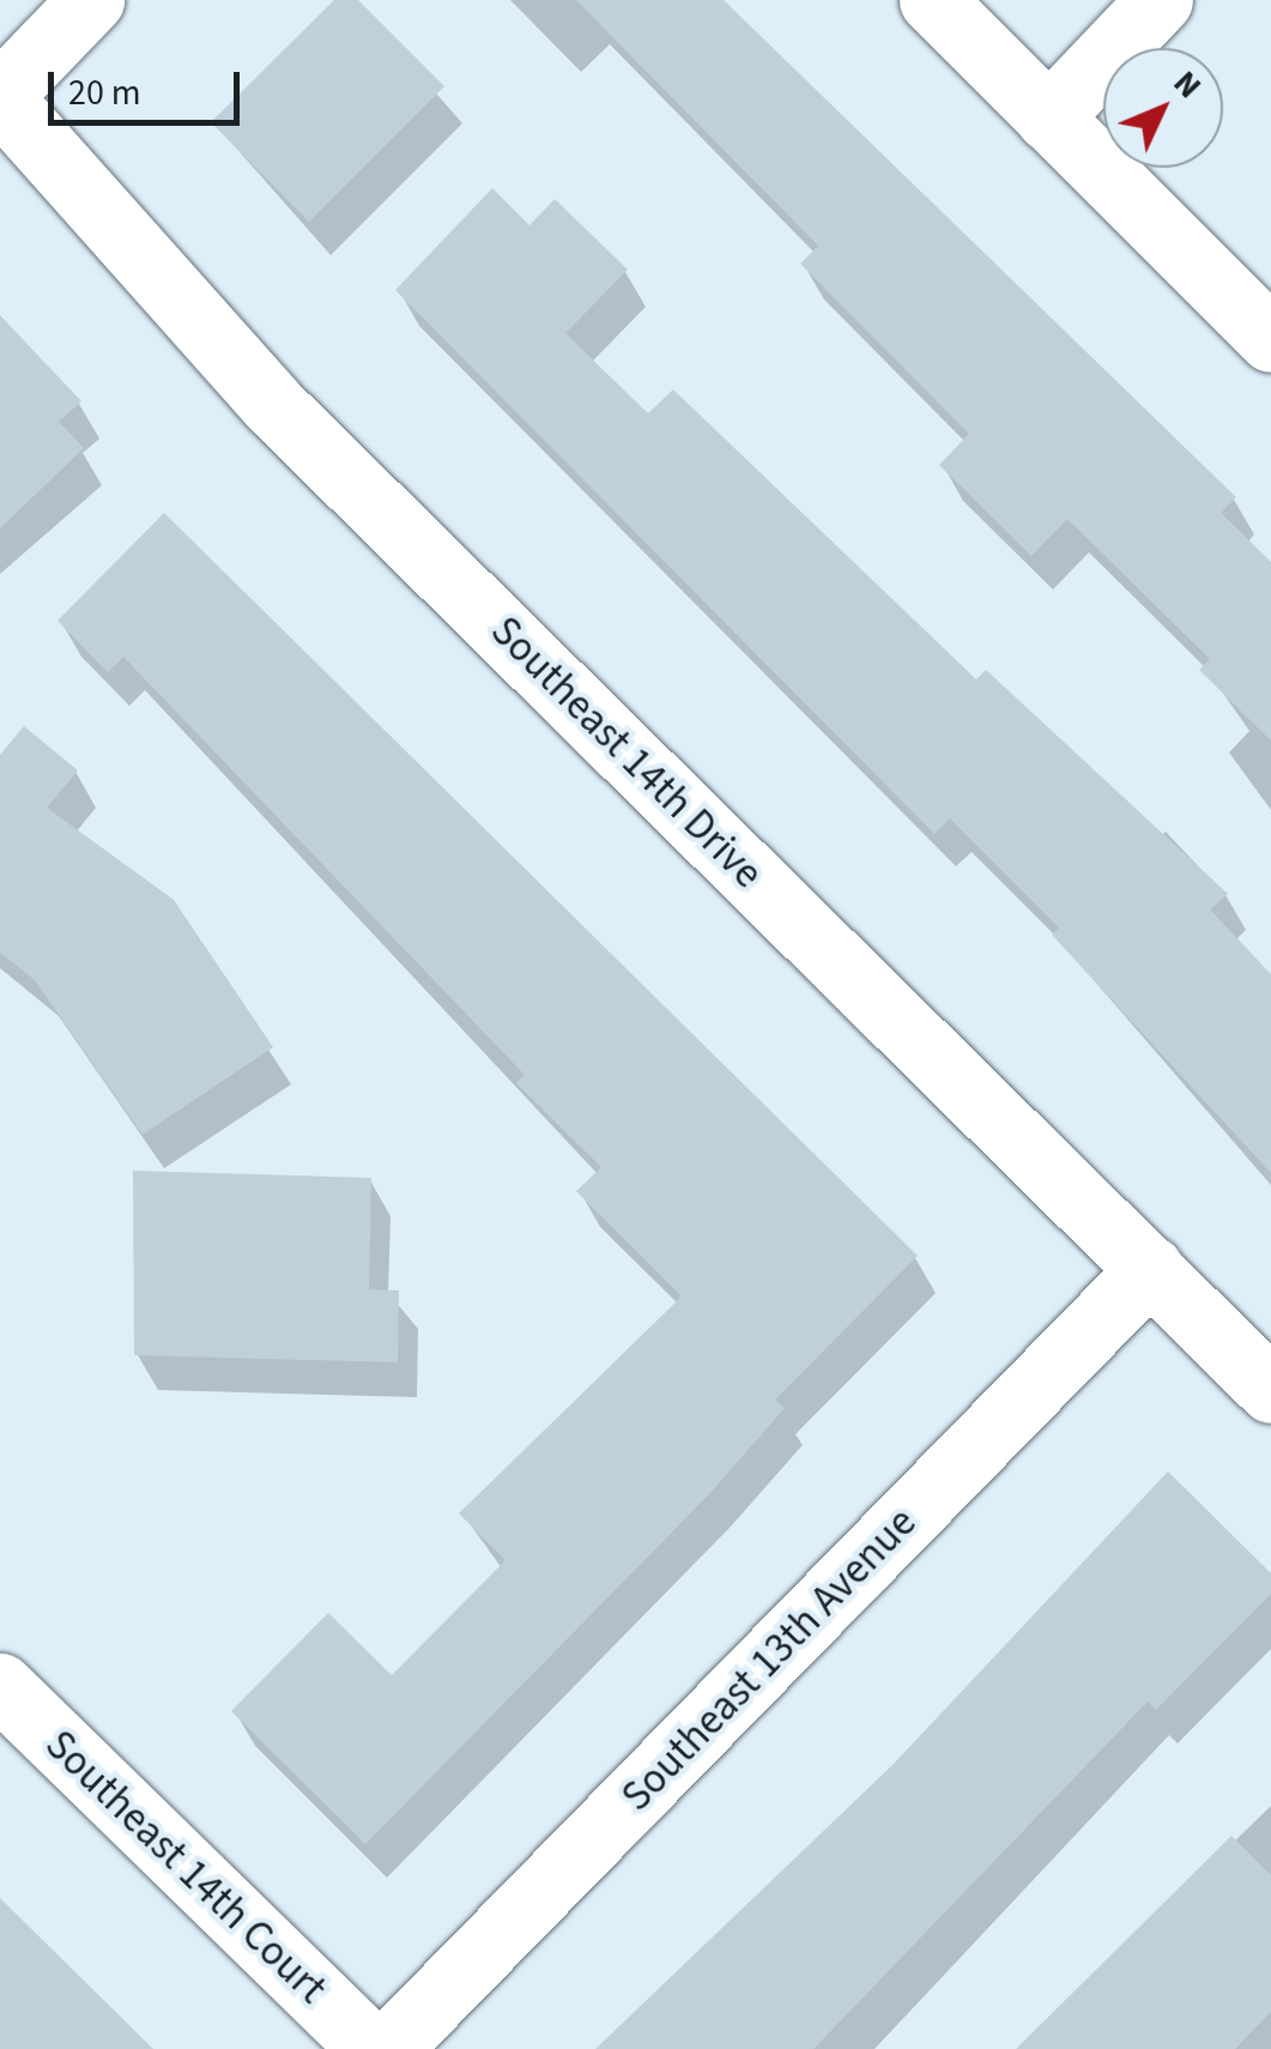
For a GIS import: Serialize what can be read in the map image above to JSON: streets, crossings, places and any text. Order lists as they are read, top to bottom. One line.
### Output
{"streets":{"street":["Southeast 14th Drive","Southeast 13th Avenue","Southeast 14th Court"]},"crossings":[["Southeast 14th Drive","Southeast 13th Avenue"]],"scale_bar":"20 m","north":"top right"}
